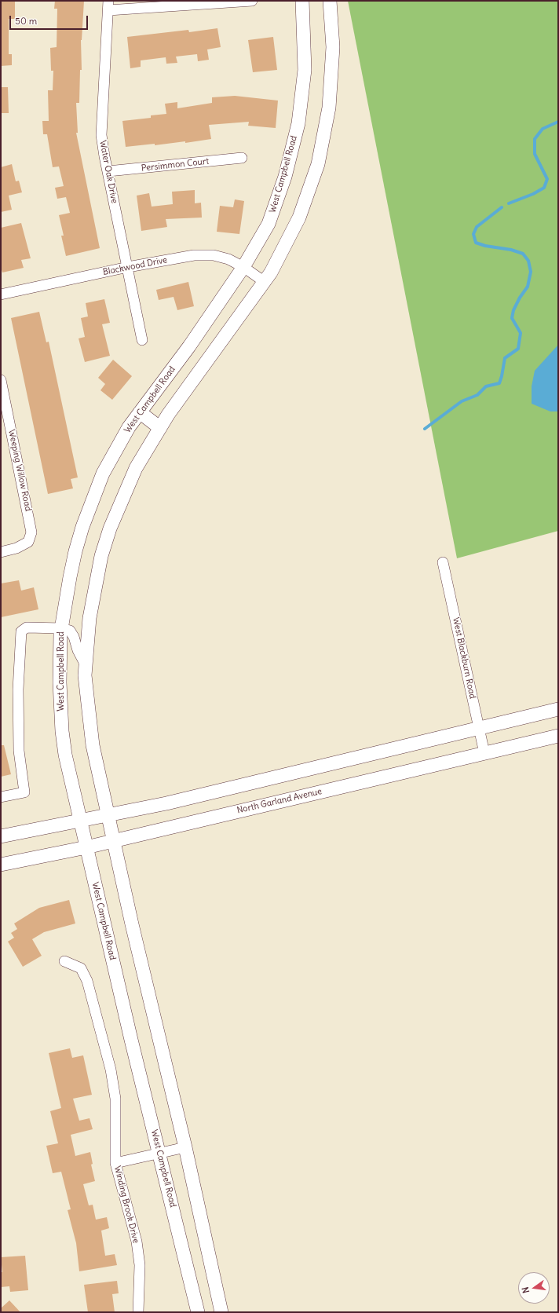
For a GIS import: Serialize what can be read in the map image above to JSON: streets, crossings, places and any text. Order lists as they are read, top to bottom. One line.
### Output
{"streets":{"main road":["West Campbell Road","North Garland Avenue"],"street":["Persimmon Court","Water Oak Drive","Blackwood Drive","Weeping Willow Road","West Blackburn Road","Winding Brook Drive"]},"crossings":[["Persimmon Court","Water Oak Drive"],["Water Oak Drive","Blackwood Drive"],["West Campbell Road","Blackwood Drive"],["West Campbell Road","North Garland Avenue"],["West Blackburn Road","North Garland Avenue"]],"scale_bar":"50 m","north":"left"}
